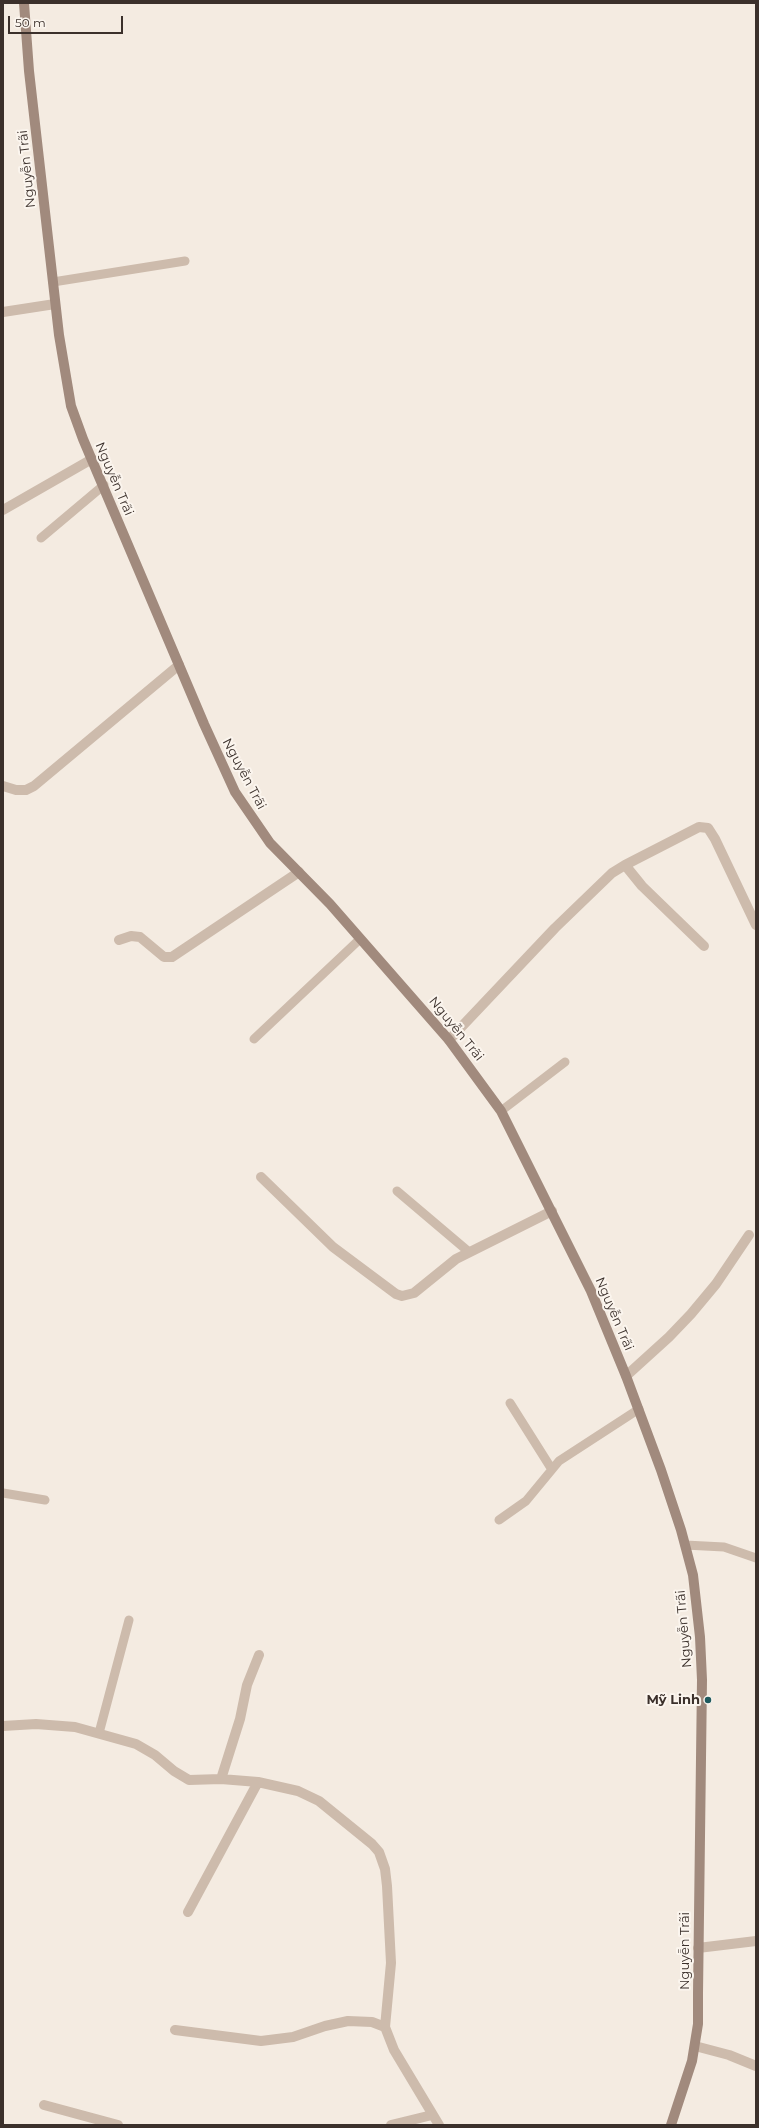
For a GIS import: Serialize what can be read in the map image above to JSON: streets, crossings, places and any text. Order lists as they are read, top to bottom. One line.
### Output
{"streets":{"main road":["Nguyễn Trãi"]},"places":["Mỹ Linh"],"scale_bar":"50 m"}
